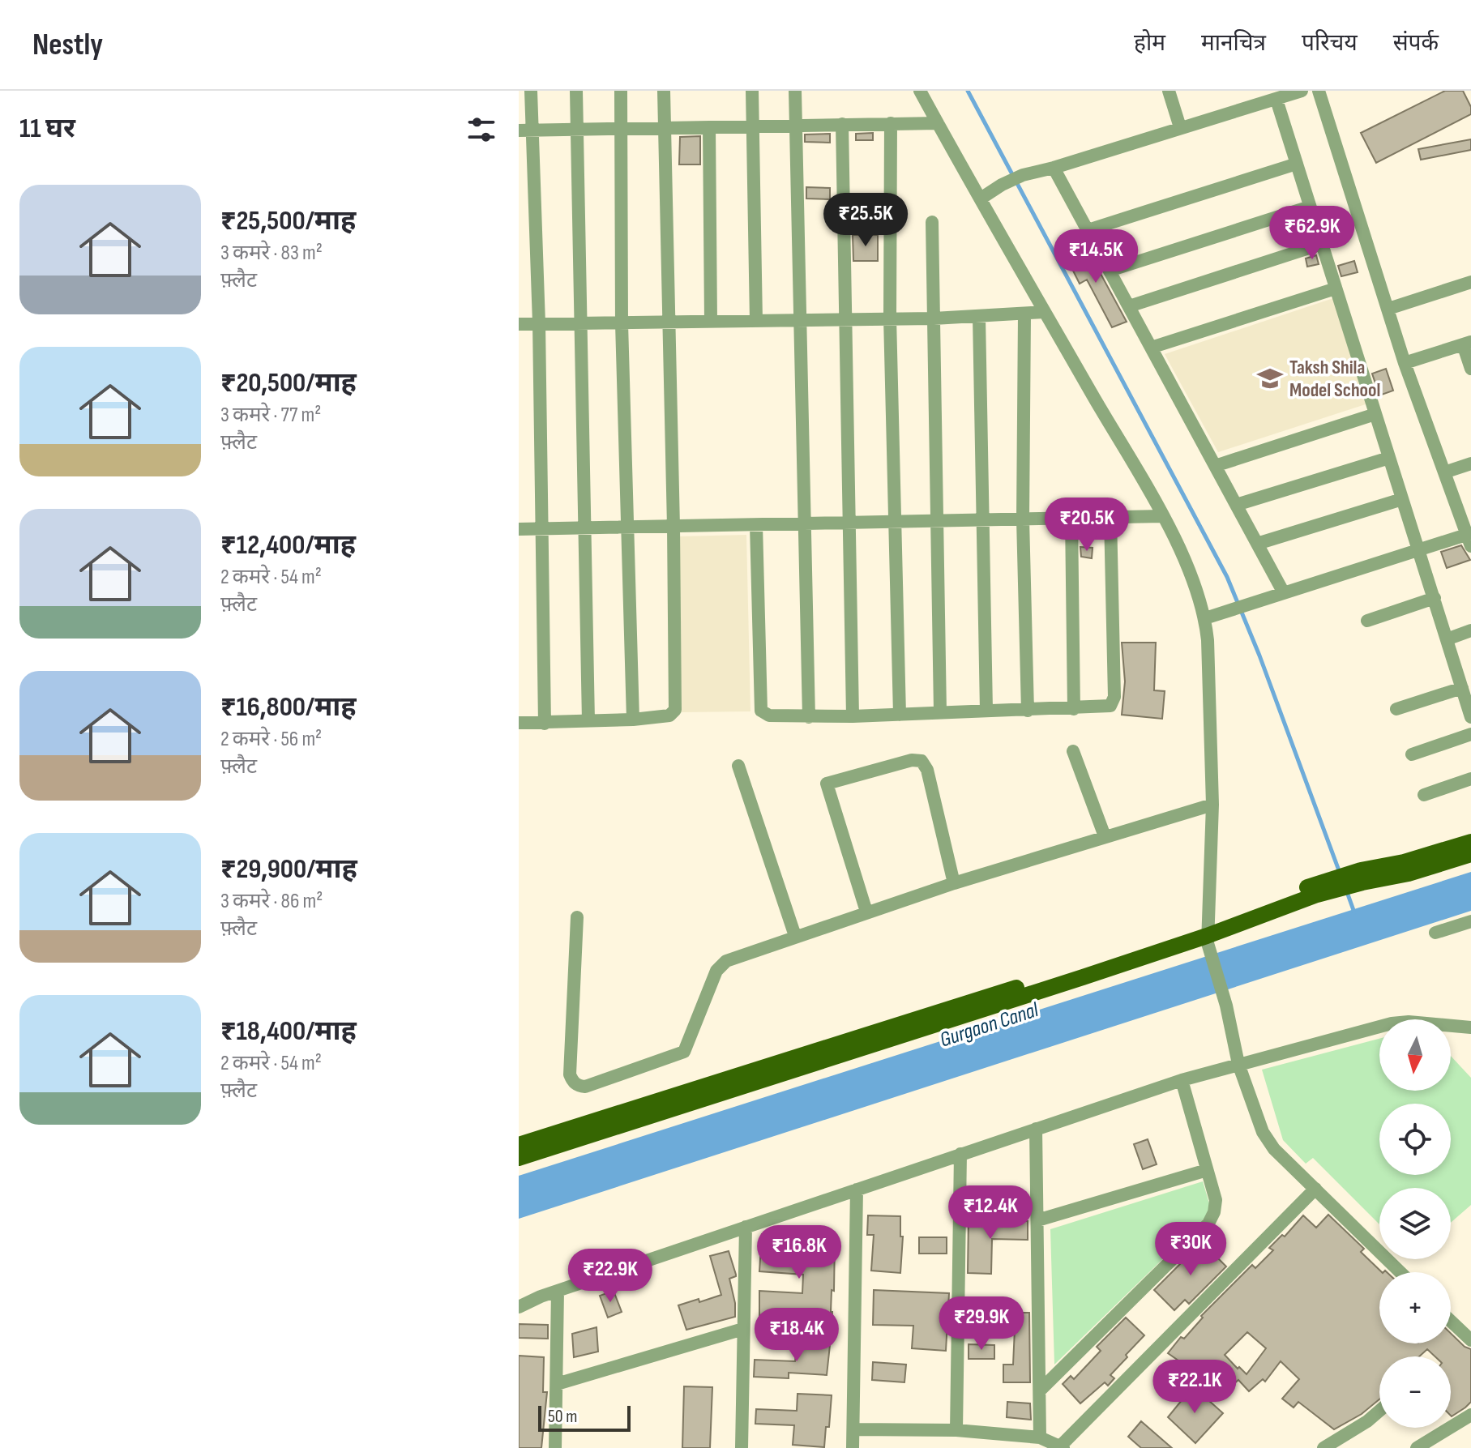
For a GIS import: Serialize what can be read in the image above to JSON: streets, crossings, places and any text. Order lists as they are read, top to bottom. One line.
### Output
{"water":["Gurgaon Canal"],"places":{"school or university":["Taksh Shila Model School"]},"scale_bar":"50 m","north":"bottom","page":{"header":"Nestly","nav":["होम","मानचित्र","परिचय","संपर्क"],"heading":"11 घर","list":[{"name":"₹25,500/माह","note":"3 कमरे · 83 m² · फ़्लैट"},{"name":"₹20,500/माह","note":"3 कमरे · 77 m² · फ़्लैट"},{"name":"₹12,400/माह","note":"2 कमरे · 54 m² · फ़्लैट"},{"name":"₹16,800/माह","note":"2 कमरे · 56 m² · फ़्लैट"},{"name":"₹29,900/माह","note":"3 कमरे · 86 m² · फ़्लैट"},{"name":"₹18,400/माह","note":"2 कमरे · 54 m² · फ़्लैट"}],"price":["₹25.5K","₹62.9K","₹14.5K","₹20.5K","₹12.4K","₹30K","₹16.8K","₹22.9K","₹29.9K","₹18.4K","₹22.1K"],"map_buttons":["+","−"],"scale":"50 m"}}
